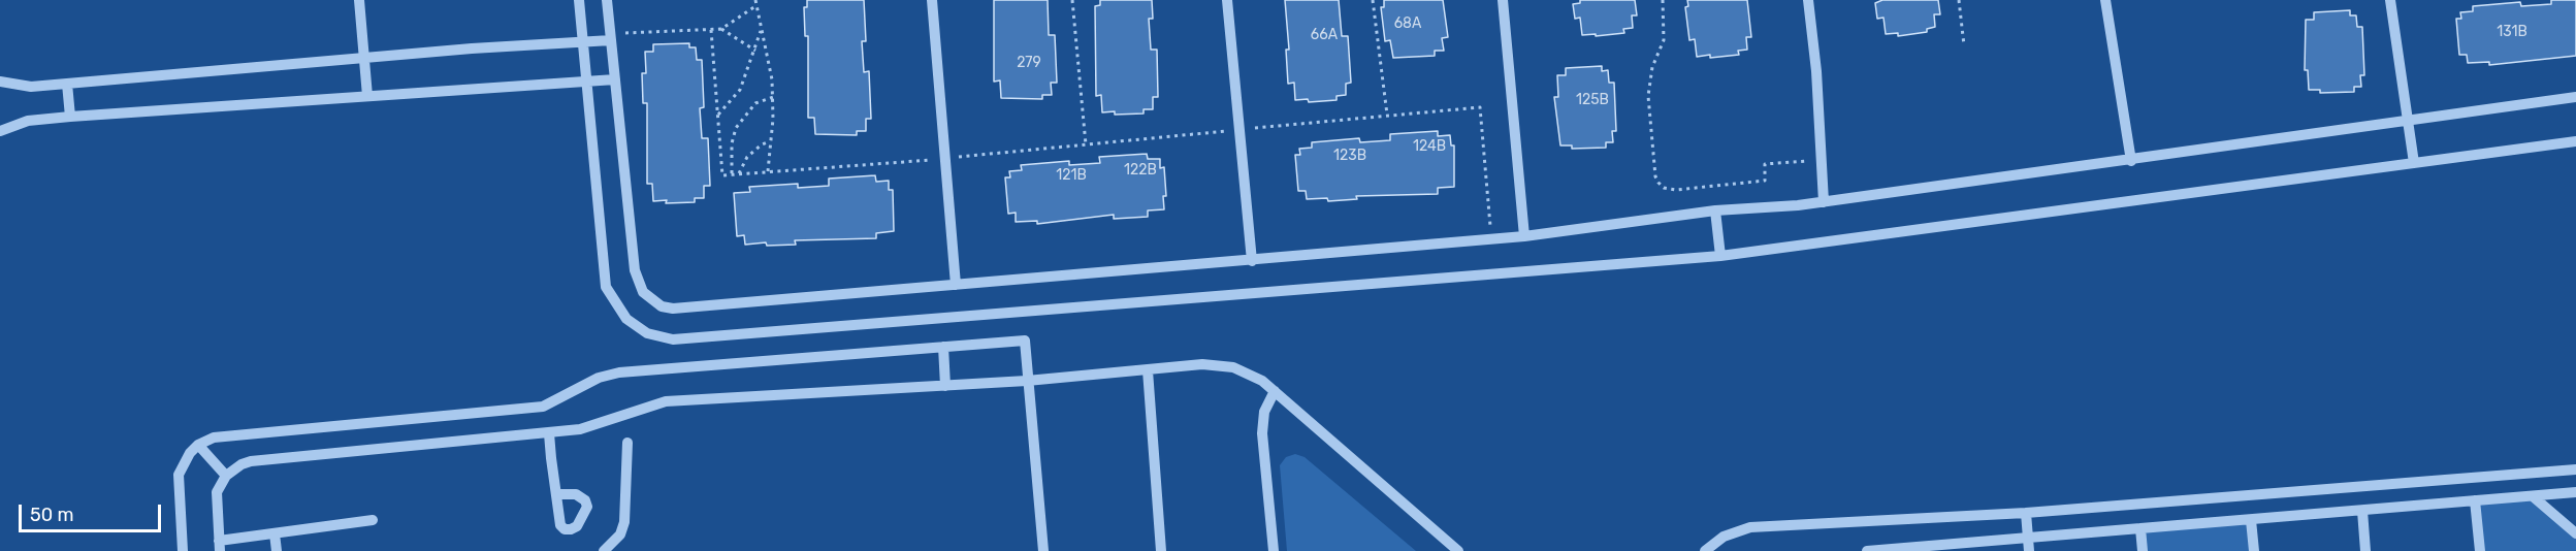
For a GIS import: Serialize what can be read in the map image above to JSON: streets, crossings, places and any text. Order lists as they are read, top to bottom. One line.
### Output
{"house_numbers":["68A","131B","66A","279","125B","124B","123B","122B","121B"],"scale_bar":"50 m"}
